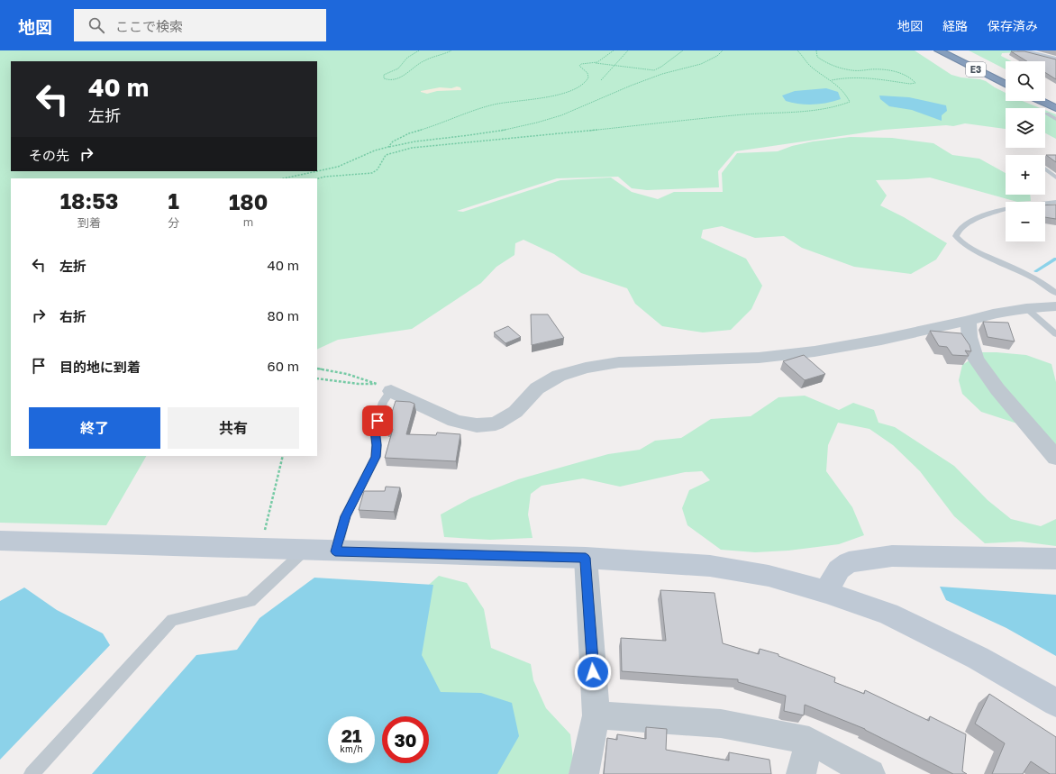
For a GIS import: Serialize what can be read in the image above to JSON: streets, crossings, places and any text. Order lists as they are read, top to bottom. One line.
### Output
{"streets":{"highway":["E3"]},"page":{"header":"地図","search":"ここで検索","nav":["地図","経路","保存済み"],"map_buttons":["+","−"],"turn":["40 m","左折"],"then":"その先","eta":["18:53","到着","1","分","180","m"],"list":[{"name":"左折","value":"40 m"},{"name":"右折","value":"80 m"},{"name":"目的地に到着","value":"60 m"}],"buttons":["終了","共有"],"speed":"21 km/h","limit":"30"}}
